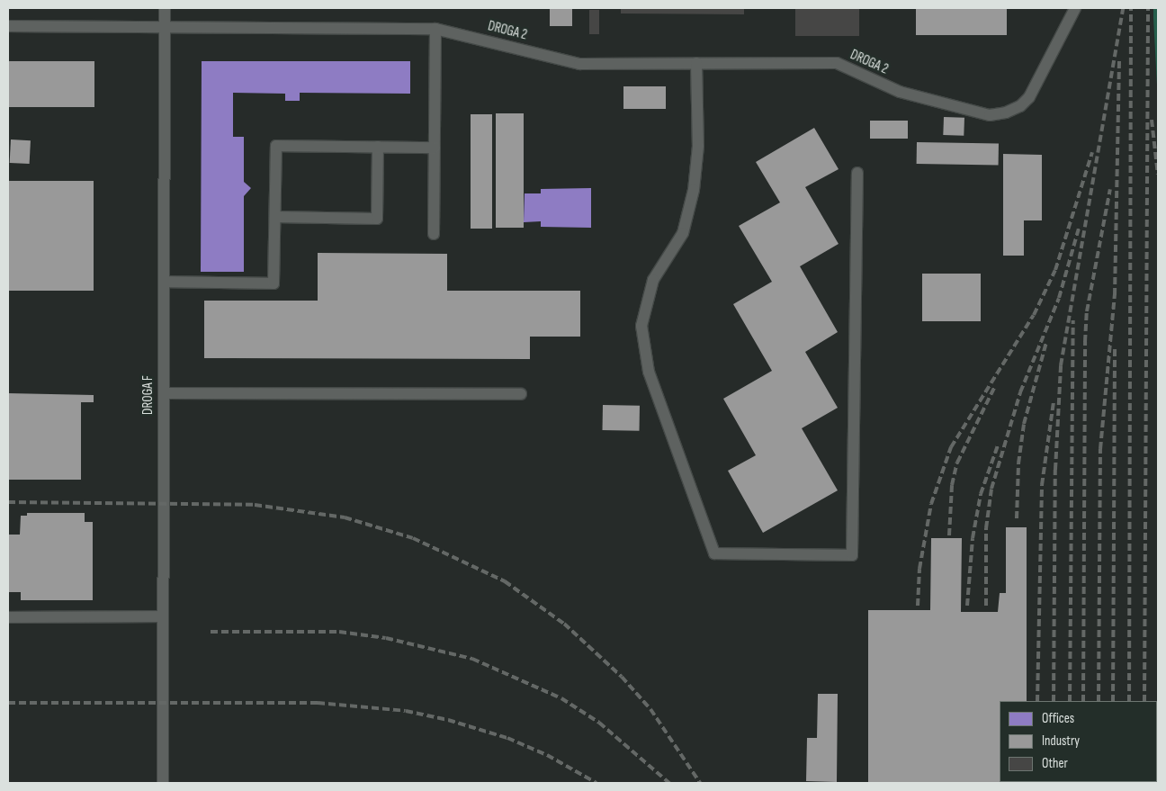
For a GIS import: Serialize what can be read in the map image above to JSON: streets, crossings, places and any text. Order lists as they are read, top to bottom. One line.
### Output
{"streets":{"lane":["DROGA 2","DROGA F"]},"crossings":[["DROGA 2","DROGA F"]],"legend":["Offices","Industry","Other"]}
